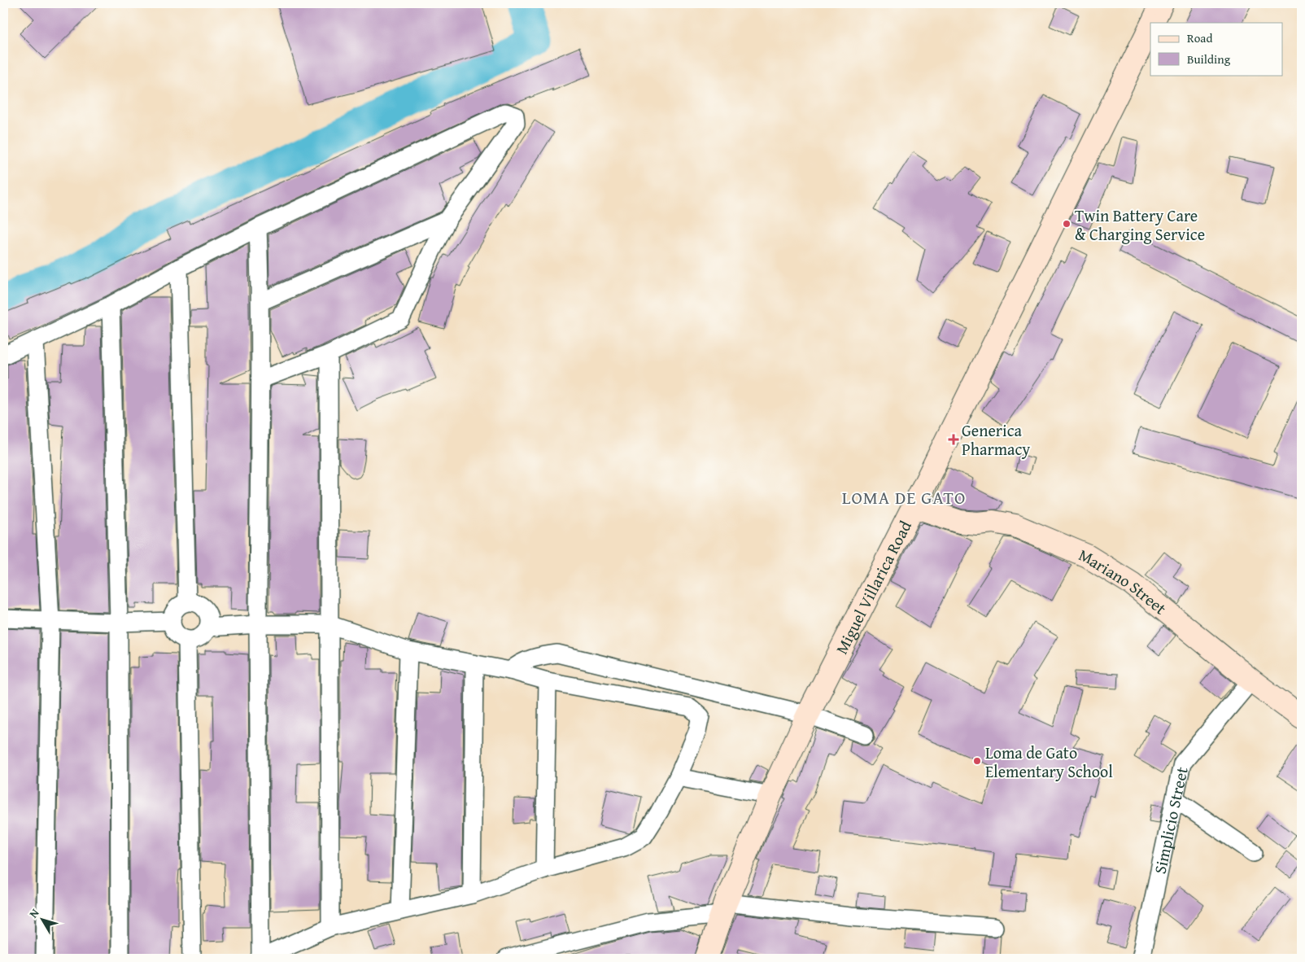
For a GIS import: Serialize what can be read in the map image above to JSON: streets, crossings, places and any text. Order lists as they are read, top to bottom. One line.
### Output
{"streets":{"main road":["Mariano Street","Miguel Villarica Road"],"street":["Simplicio Street"]},"crossings":[["Mariano Street","Miguel Villarica Road"],["Mariano Street","Simplicio Street"]],"districts":["LOMA DE GATO"],"places":{"other":["Twin Battery Care & Charging Service","Loma de Gato Elementary School"],"health":["Generica Pharmacy"]},"legend":["Road","Building"],"north":"top left"}
